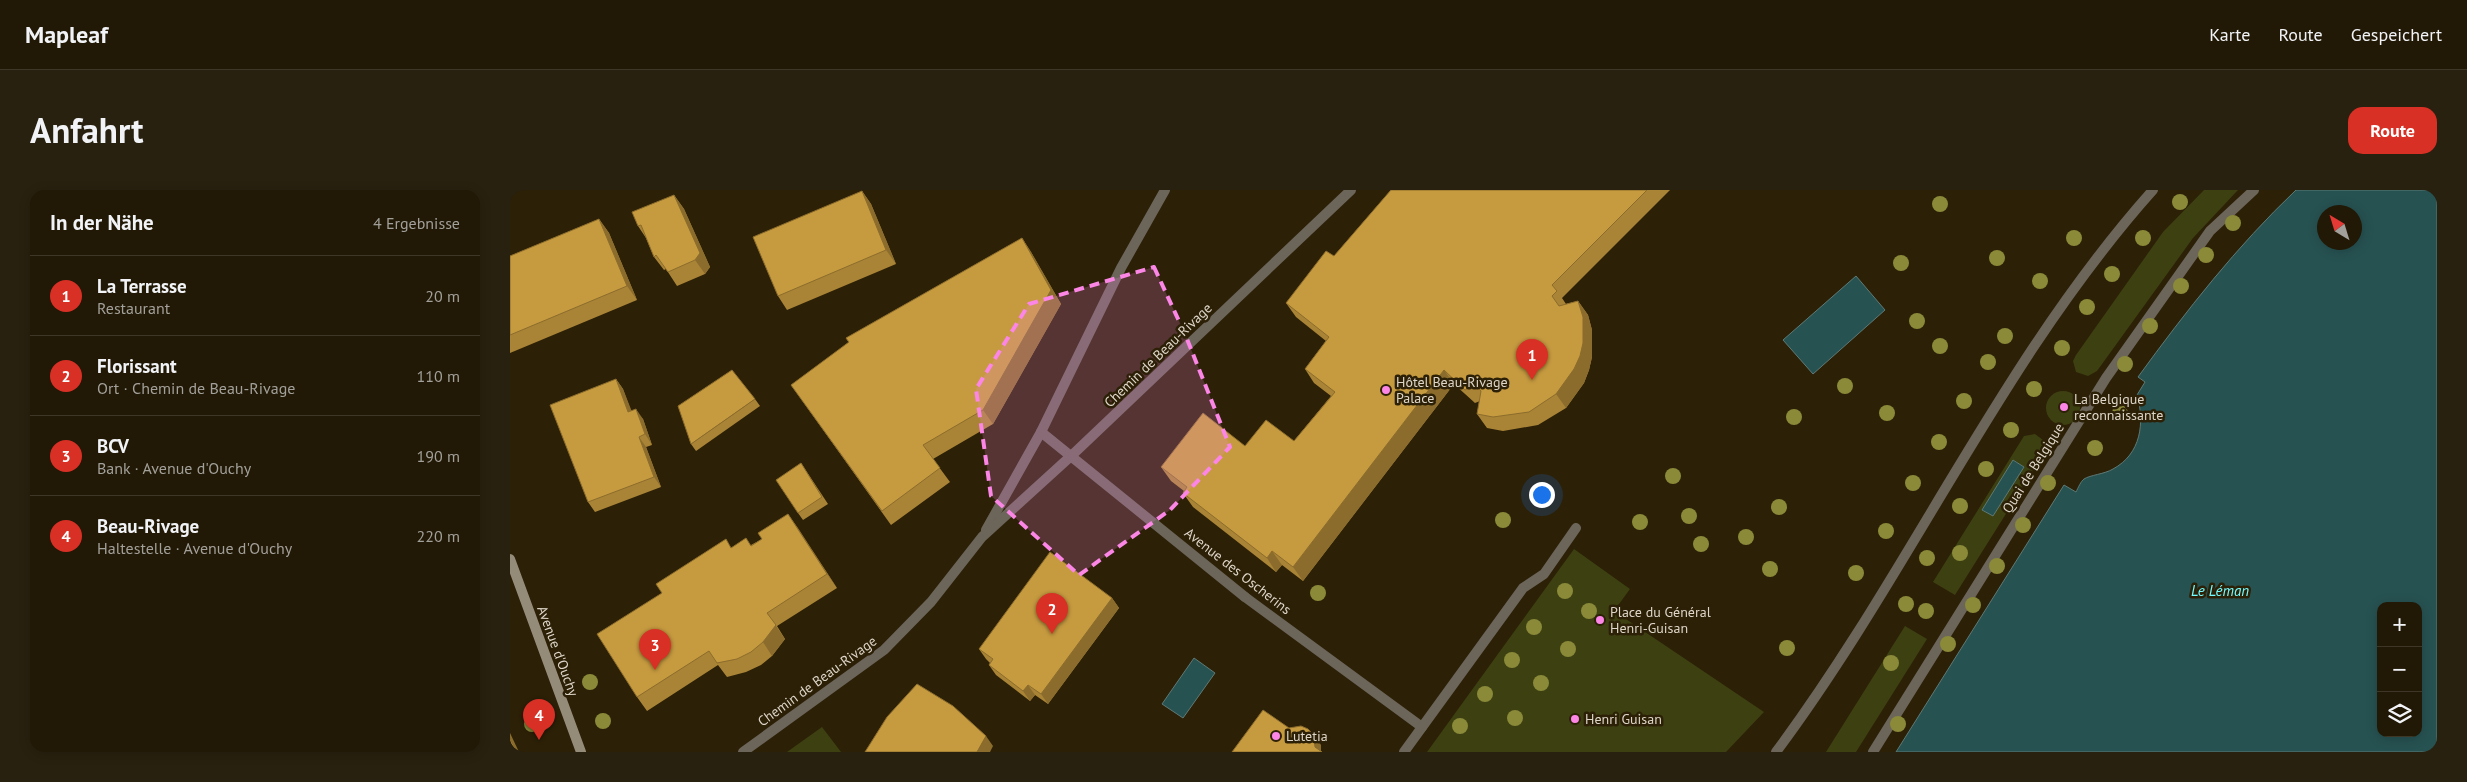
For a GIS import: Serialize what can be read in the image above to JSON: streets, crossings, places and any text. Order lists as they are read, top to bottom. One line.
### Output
{"streets":{"main road":["Avenue d'Ouchy"],"street":["Chemin de Beau-Rivage","Quai de Belgique","Avenue des Oscherins"]},"crossings":[["Chemin de Beau-Rivage","Avenue des Oscherins"]],"water":["Le Léman"],"places":["Hôtel Beau-Rivage Palace","La Belgique reconnaissante","Place du Général Henri-Guisan","Henri Guisan","Lutetia"],"north":"top left","page":{"header":"Mapleaf","nav":["Karte","Route","Gespeichert"],"title":"Anfahrt","buttons":"Route","heading":["In der Nähe","4 Ergebnisse"],"list":[{"mark":"1","name":"La Terrasse","note":"Restaurant","value":"20 m"},{"mark":"2","name":"Florissant","note":"Ort · Chemin de Beau-Rivage","value":"110 m"},{"mark":"3","name":"BCV","note":"Bank · Avenue d'Ouchy","value":"190 m"},{"mark":"4","name":"Beau-Rivage","note":"Haltestelle · Avenue d'Ouchy","value":"220 m"}],"pins":["1","2","3","4"],"map_buttons":["+","−"]}}
